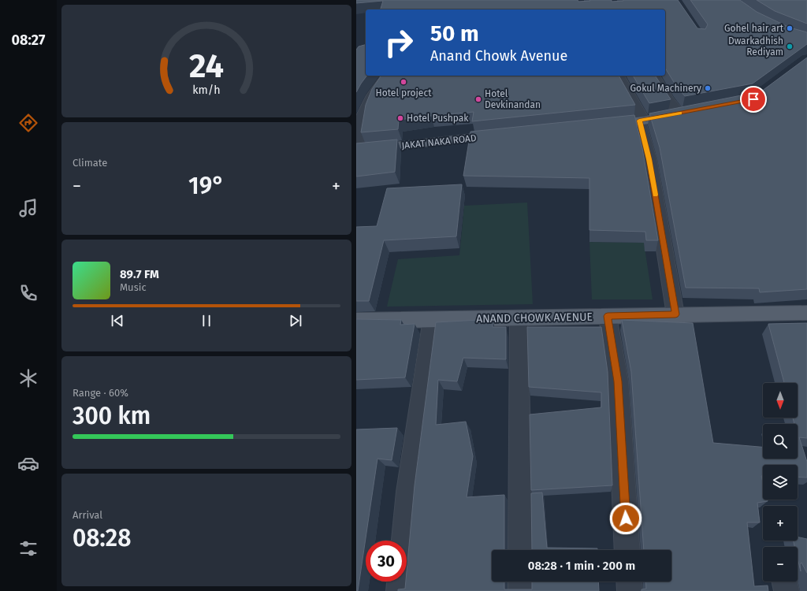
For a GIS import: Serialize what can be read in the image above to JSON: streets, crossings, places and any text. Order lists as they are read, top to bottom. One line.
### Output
{"streets":{"main road":["JAKAT NAKA ROAD","ANAND CHOWK AVENUE"]},"places":["Gohel hair art","Dwarkadhish Rediyam","Hotel project","Gokul Machinery","Hotel Devkinandan","Hotel Pushpak"],"north":"bottom","page":{"tabs":"08:27","turn":["50 m","Anand Chowk Avenue"],"tile":["Climate",["Range · 60%","300 km"],["Arrival","08:28"]],"heat":["−","19°","+"],"song":["89.7 FM","Music"],"map_buttons":["+","−"],"limit":"30","trip":"08:28 · 1 min · 200 m","gauge":["24","km/h"]}}
